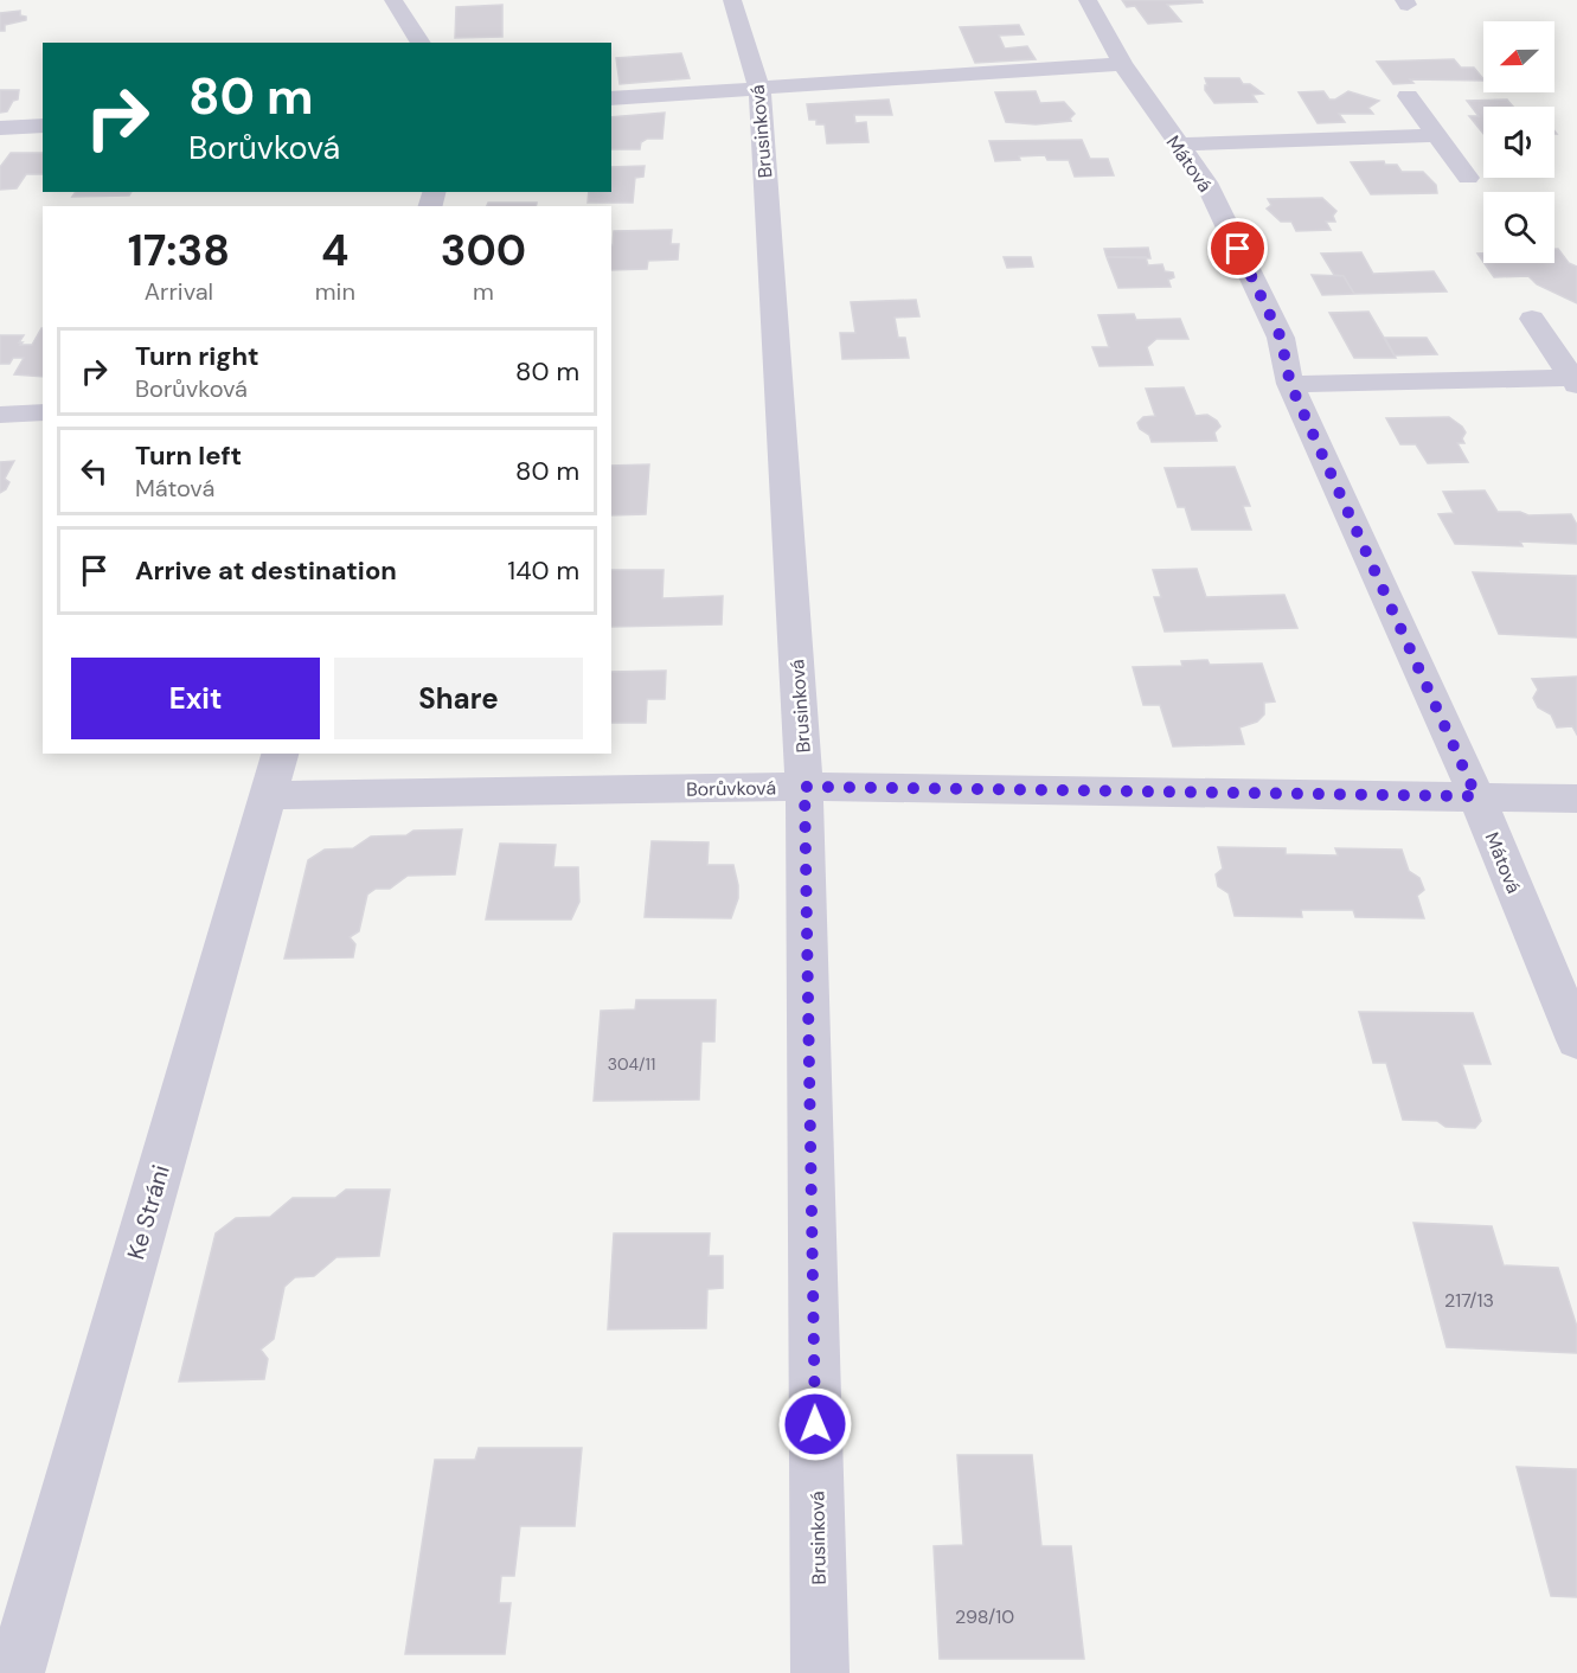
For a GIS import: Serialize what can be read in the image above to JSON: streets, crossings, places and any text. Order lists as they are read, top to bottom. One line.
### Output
{"streets":{"street":["Brusinková","Mátová","Borůvková","Ke Stráni"]},"crossings":[["Brusinková","Borůvková"],["Mátová","Borůvková"],["Borůvková","Ke Stráni"]],"house_numbers":["304/11","217/13","298/10"],"north":"left","page":{"turn":["80 m","Borůvková"],"eta":["17:38","Arrival","4","min","300","m"],"list":[{"name":"Turn right","note":"Borůvková","value":"80 m"},{"name":"Turn left","note":"Mátová","value":"80 m"},{"name":"Arrive at destination","value":"140 m"}],"buttons":["Exit","Share"]}}
